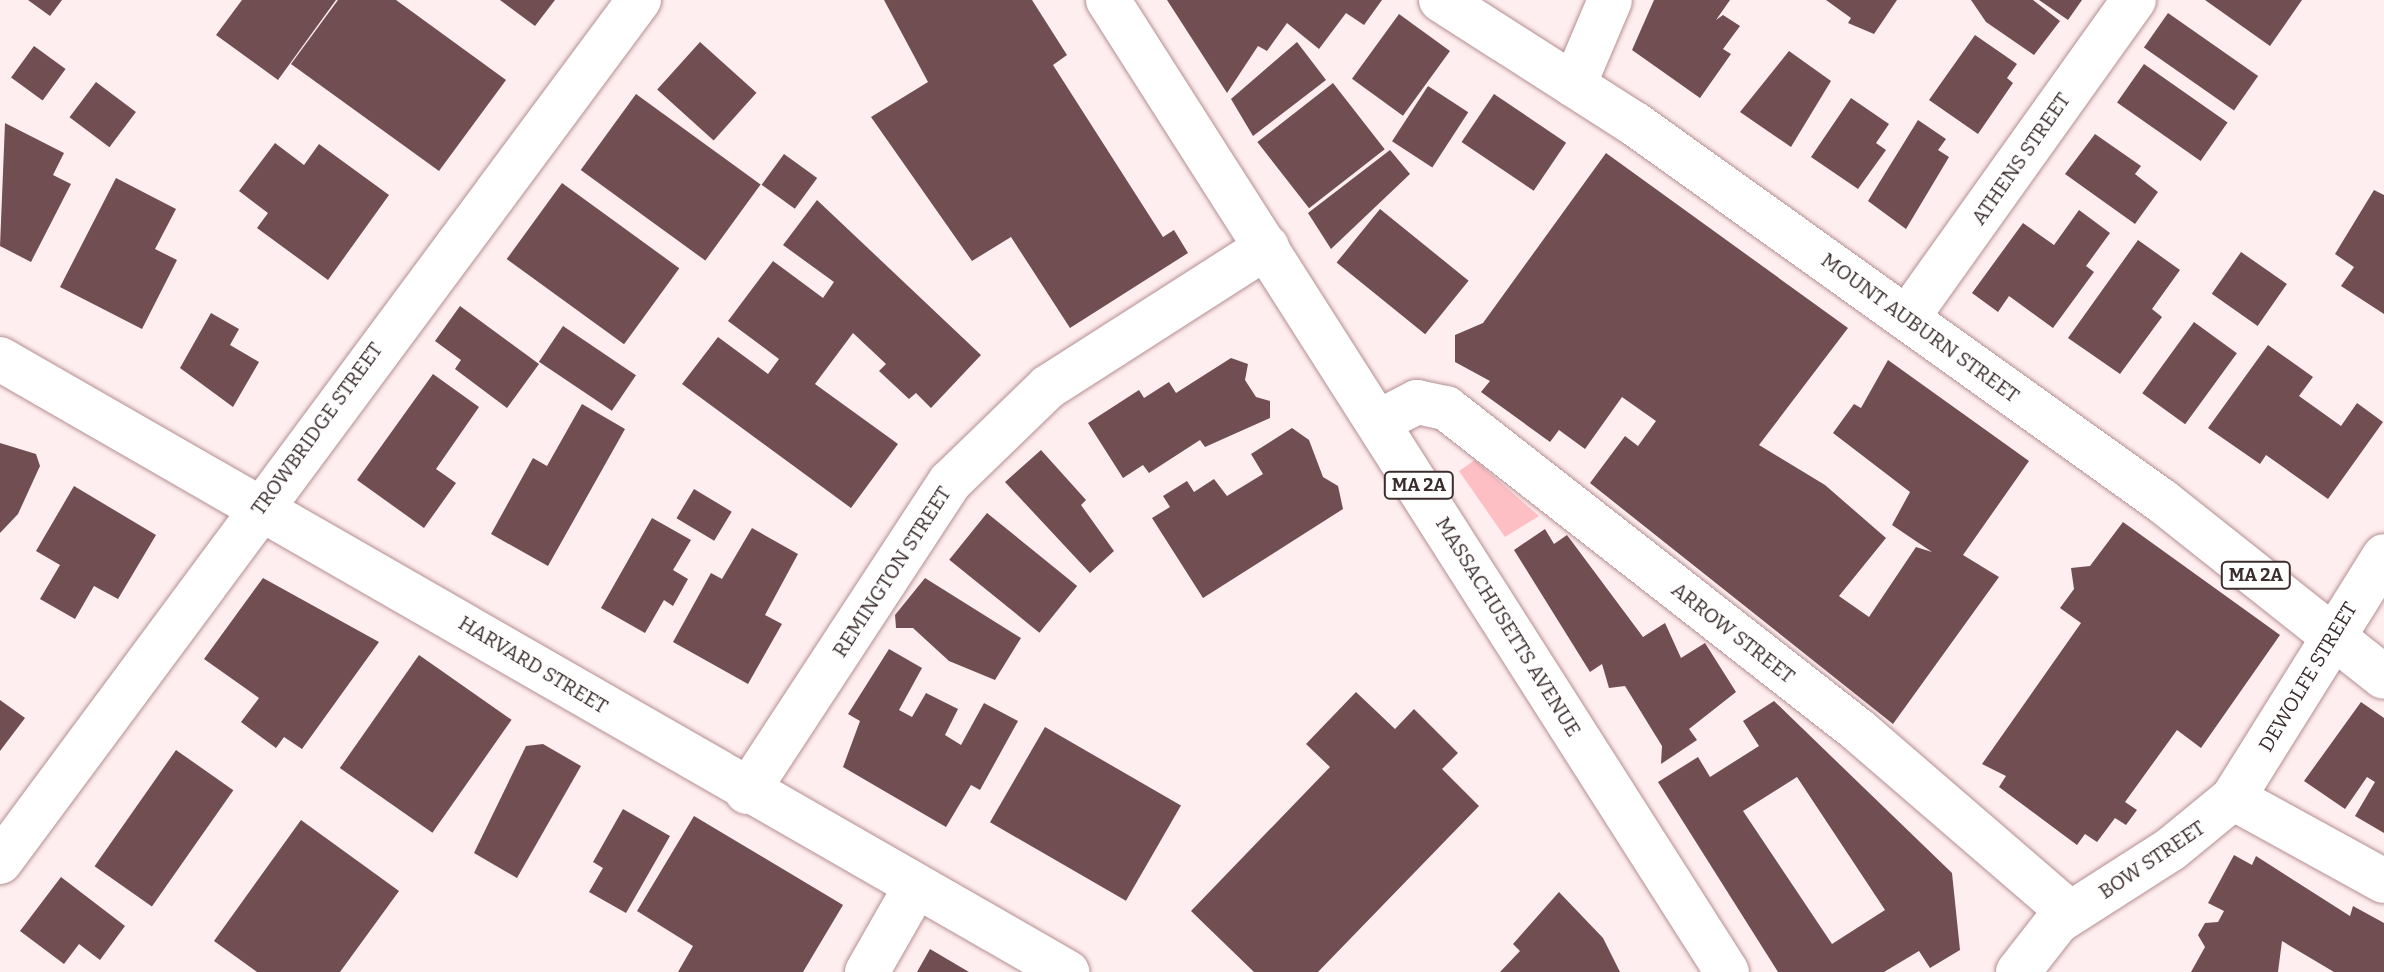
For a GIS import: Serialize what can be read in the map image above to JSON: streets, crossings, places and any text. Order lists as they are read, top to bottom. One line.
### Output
{"streets":{"street":["ATHENS STREET","MOUNT AUBURN STREET","TROWBRIDGE STREET","MA 2A","REMINGTON STREET","MASSACHUSETTS AVENUE","ARROW STREET","HARVARD STREET","DEWOLFE STREET","BOW STREET"]},"crossings":[["ATHENS STREET","MOUNT AUBURN STREET"],["MOUNT AUBURN STREET","DEWOLFE STREET"],["TROWBRIDGE STREET","HARVARD STREET"],["REMINGTON STREET","MASSACHUSETTS AVENUE"],["REMINGTON STREET","HARVARD STREET"],["MASSACHUSETTS AVENUE","ARROW STREET"],["ARROW STREET","BOW STREET"],["DEWOLFE STREET","BOW STREET"]]}
